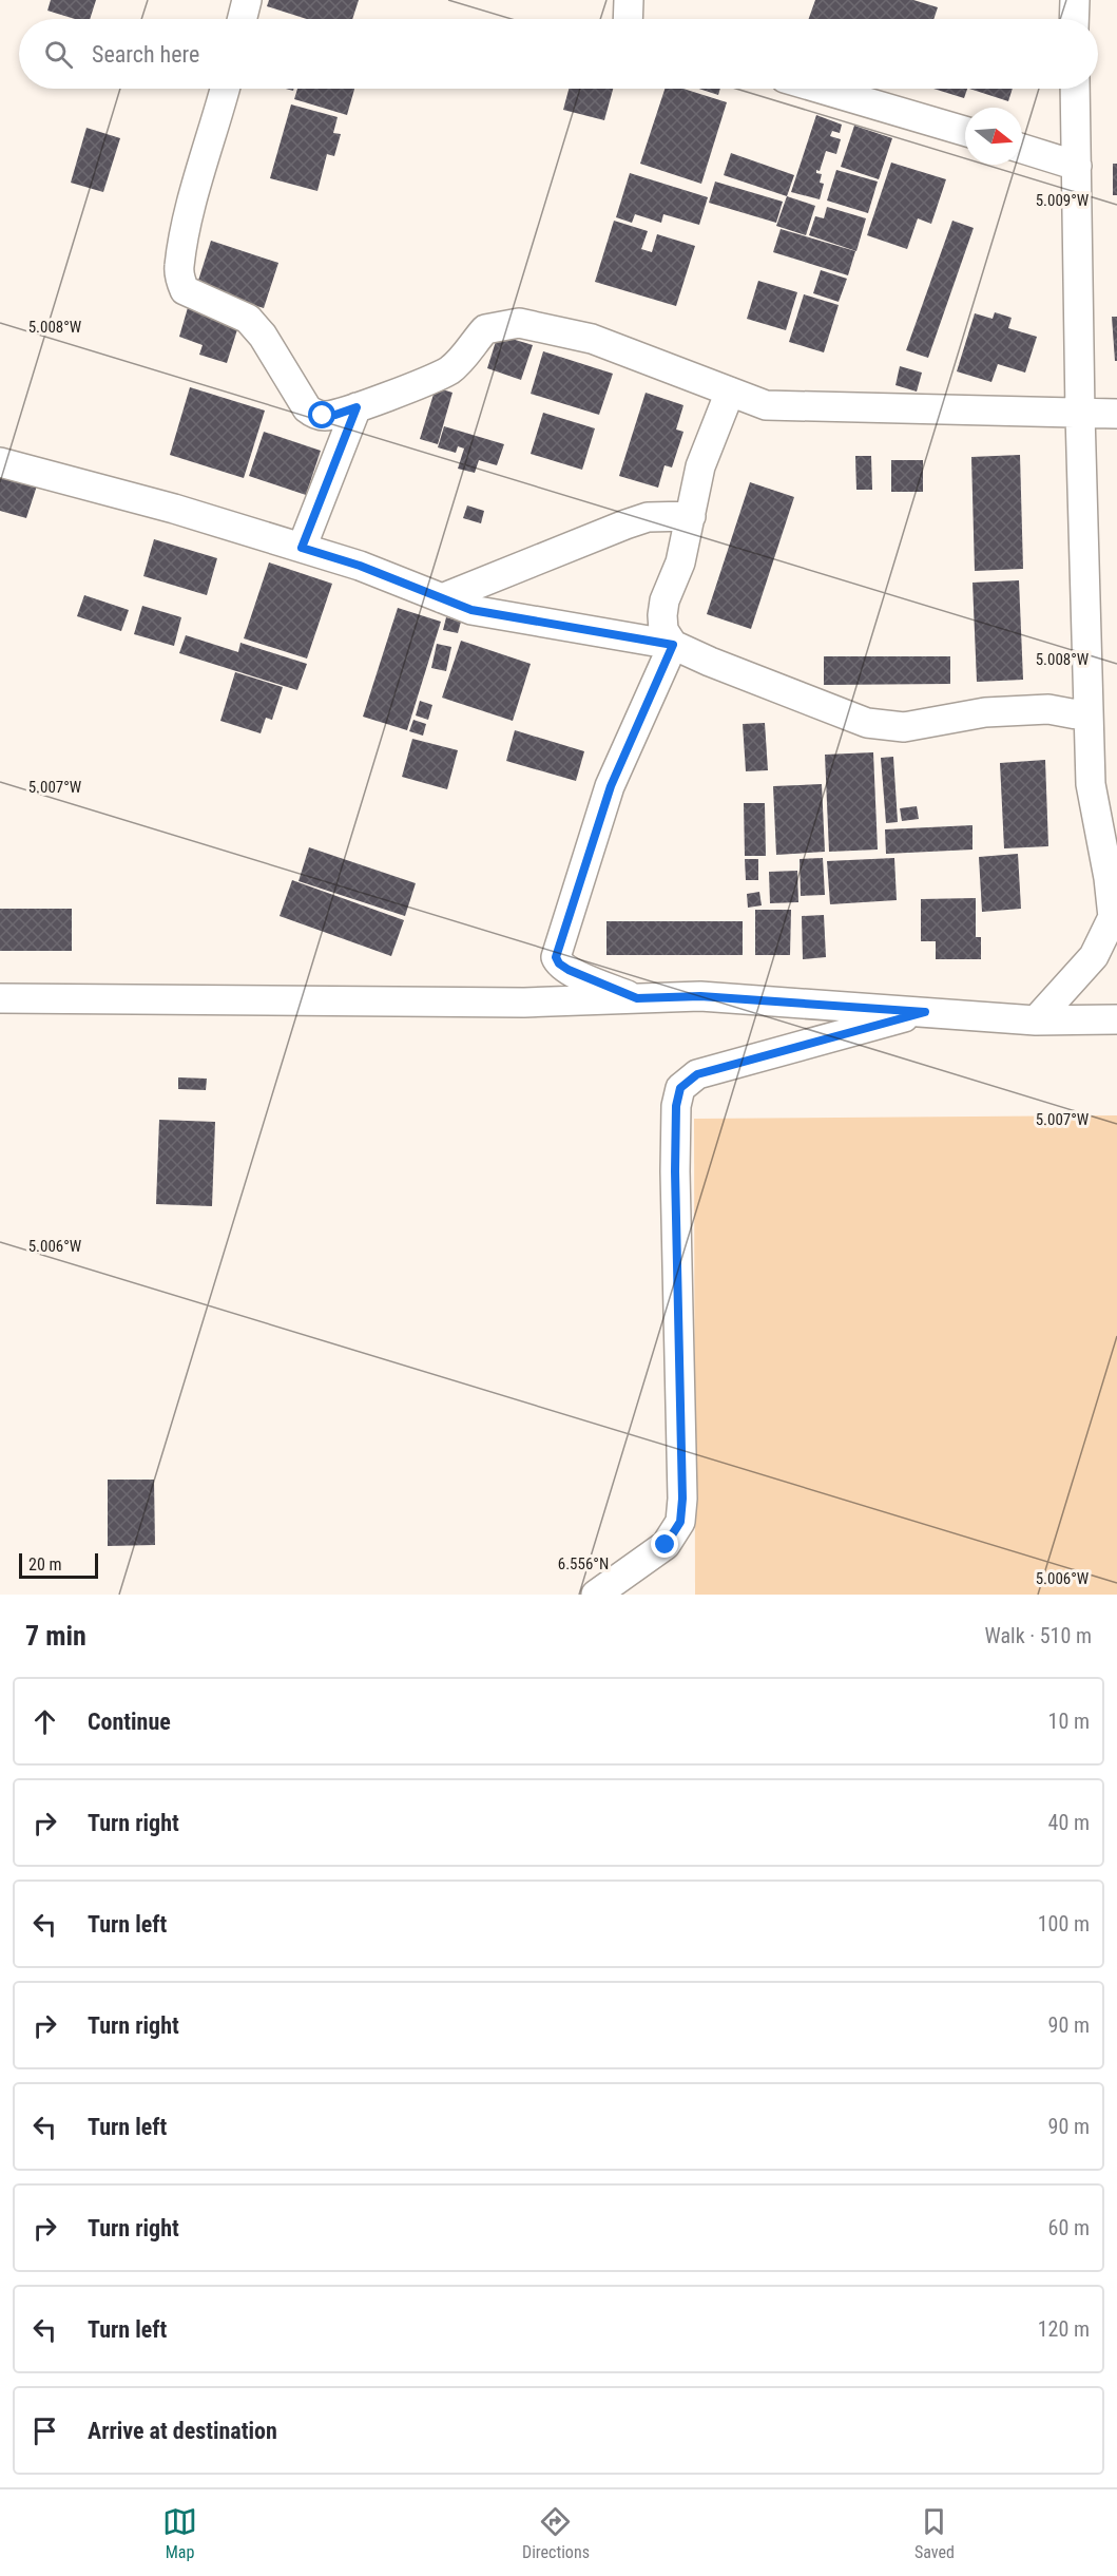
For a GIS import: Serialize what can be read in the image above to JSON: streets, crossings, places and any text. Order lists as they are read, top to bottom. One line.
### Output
{"scale_bar":"20 m","north":"right","page":{"search":"Search here","scale":"20 m","heading":["7 min","Walk · 510 m"],"list":[["Continue","10 m"],["Turn right","40 m"],["Turn left","100 m"],["Turn right","90 m"],["Turn left","90 m"],["Turn right","60 m"],["Turn left","120 m"],"Arrive at destination"],"nav":["Map","Directions","Saved"]},"coordinates":["5.009°W","5.008°W","5.007°W","5.006°W","6.556°N"]}
